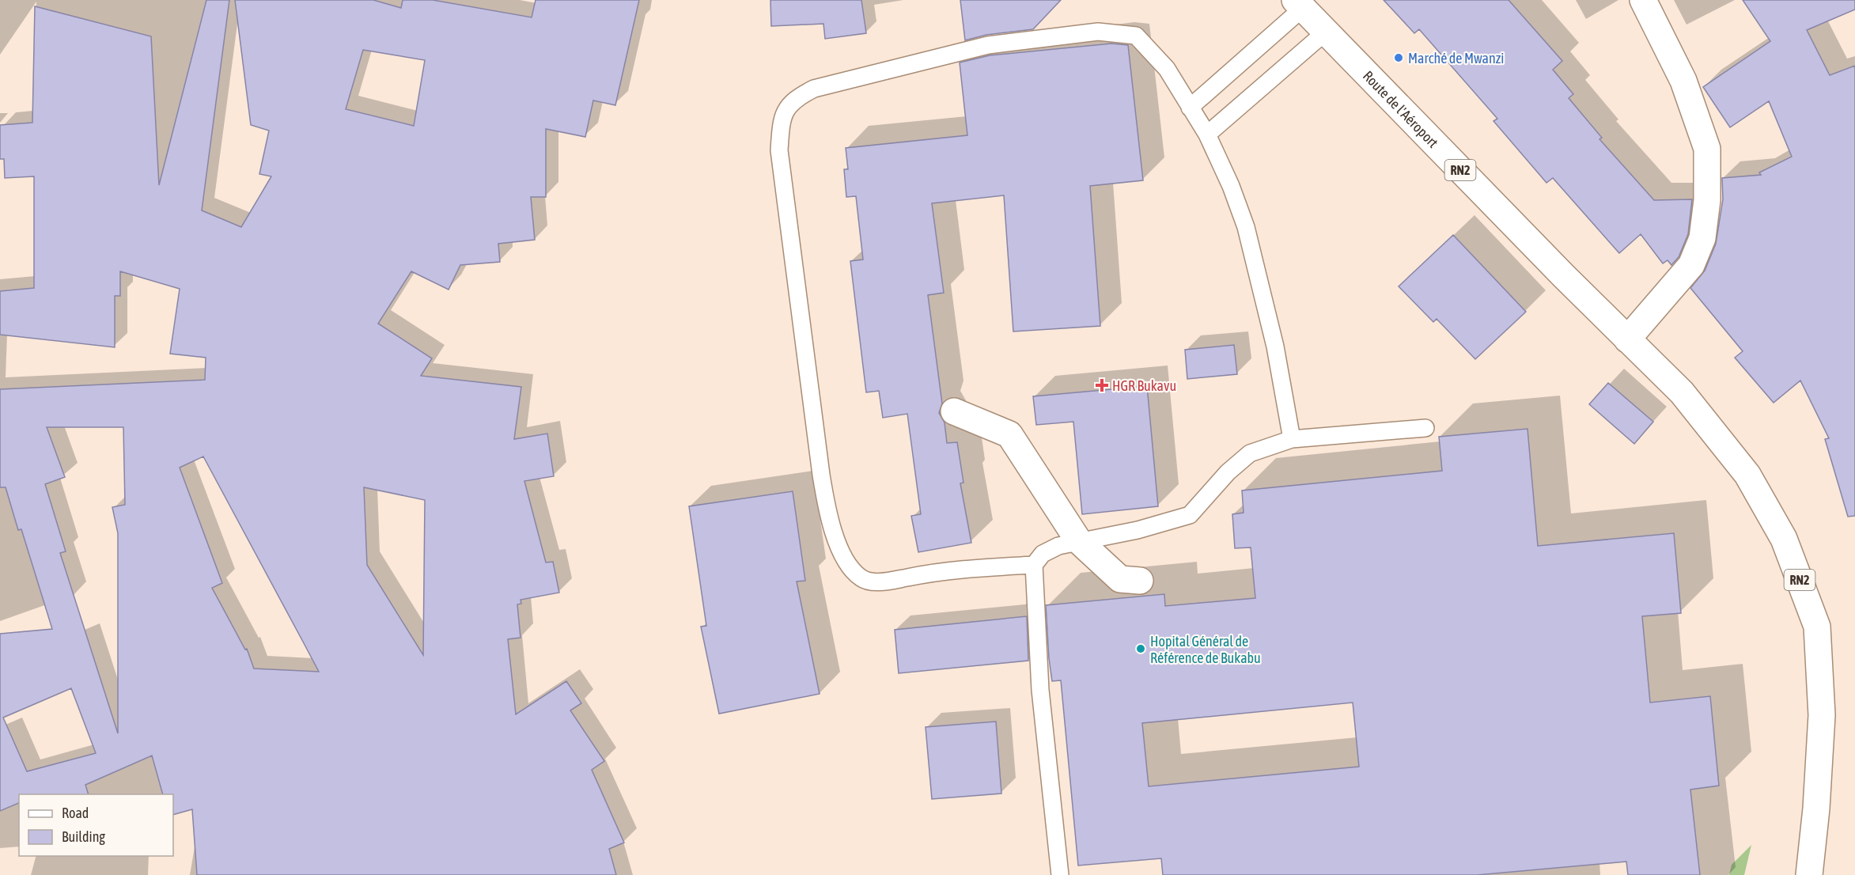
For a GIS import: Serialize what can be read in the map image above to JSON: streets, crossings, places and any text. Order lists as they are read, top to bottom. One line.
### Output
{"streets":{"main road":["Route de l'Aéroport","RN2"]},"crossings":[["Route de l'Aéroport","RN2"]],"places":{"other":["Marché de Mwanzi","Hopital Général de Référence de Bukabu"],"health":["HGR Bukavu"]},"legend":["Road","Building"]}
